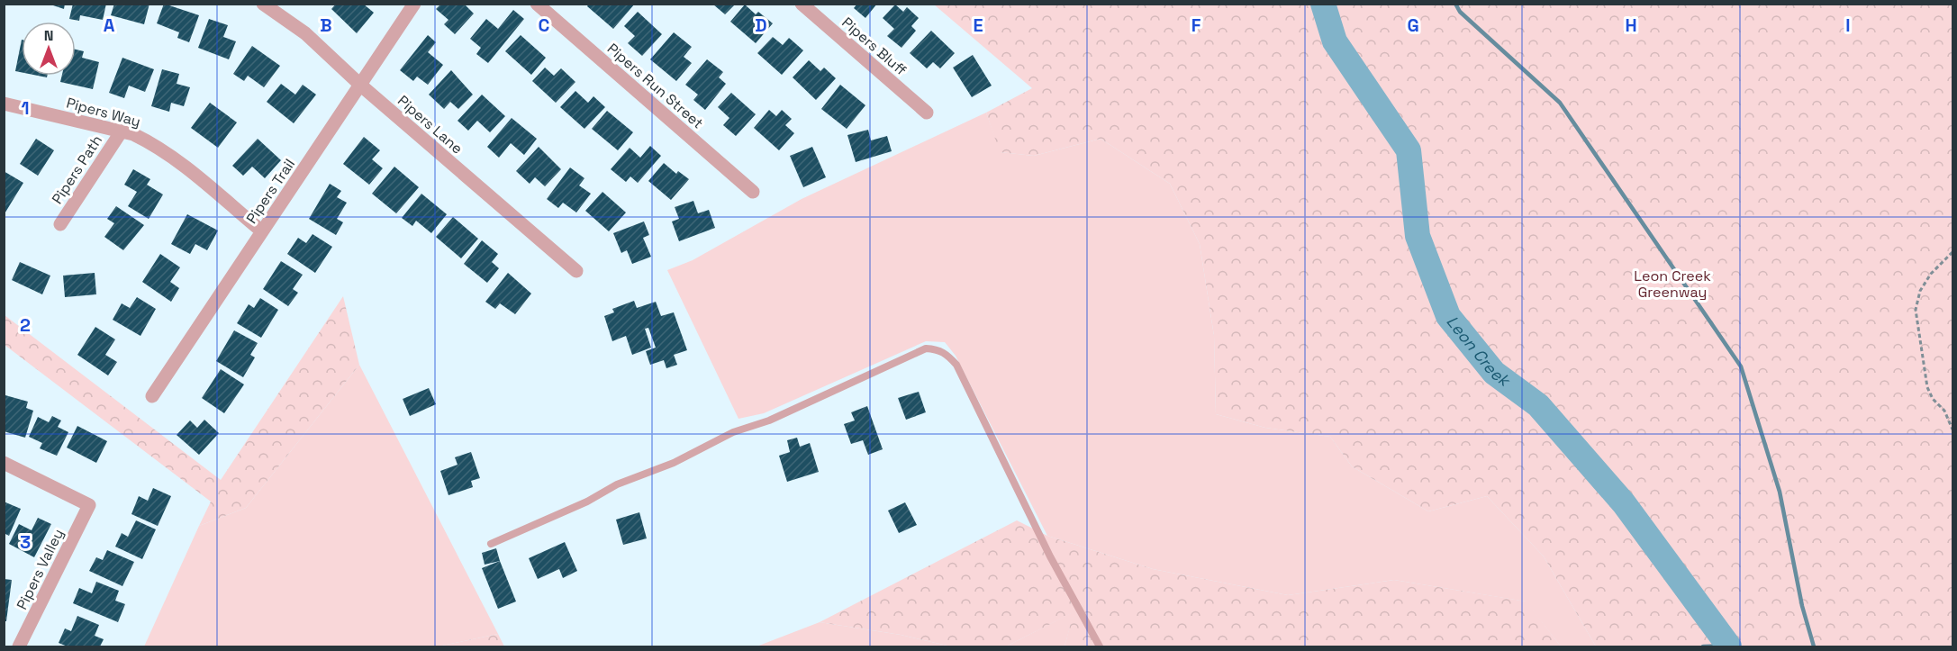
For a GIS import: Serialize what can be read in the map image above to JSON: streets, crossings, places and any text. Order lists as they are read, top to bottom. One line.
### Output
{"streets":{"street":["Pipers Bluff","Pipers Run Street","Pipers Way","Pipers Lane","Pipers Path","Pipers Trail","Pipers Valley"]},"crossings":[["Pipers Way","Pipers Path"],["Pipers Way","Pipers Trail"],["Pipers Lane","Pipers Trail"]],"water":["Leon Creek"],"parks":["Leon Creek Greenway"],"north":"top","grid":{"columns":["A","B","C","D","E","F","G","H","I"],"rows":["1","2","3"]}}
